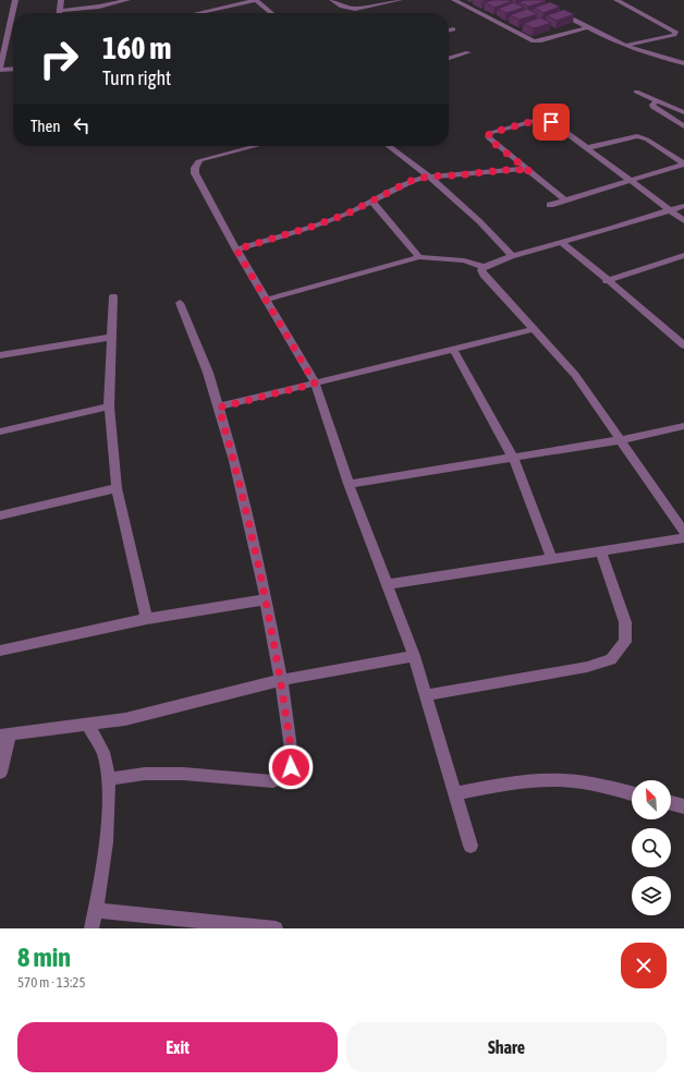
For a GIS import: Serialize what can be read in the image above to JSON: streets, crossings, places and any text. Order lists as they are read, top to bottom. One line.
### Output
{"north":"top left","page":{"turn":["160 m","Turn right"],"then":"Then","heading":["8 min","570 m · 13:25"],"buttons":["Exit","Share"]}}
